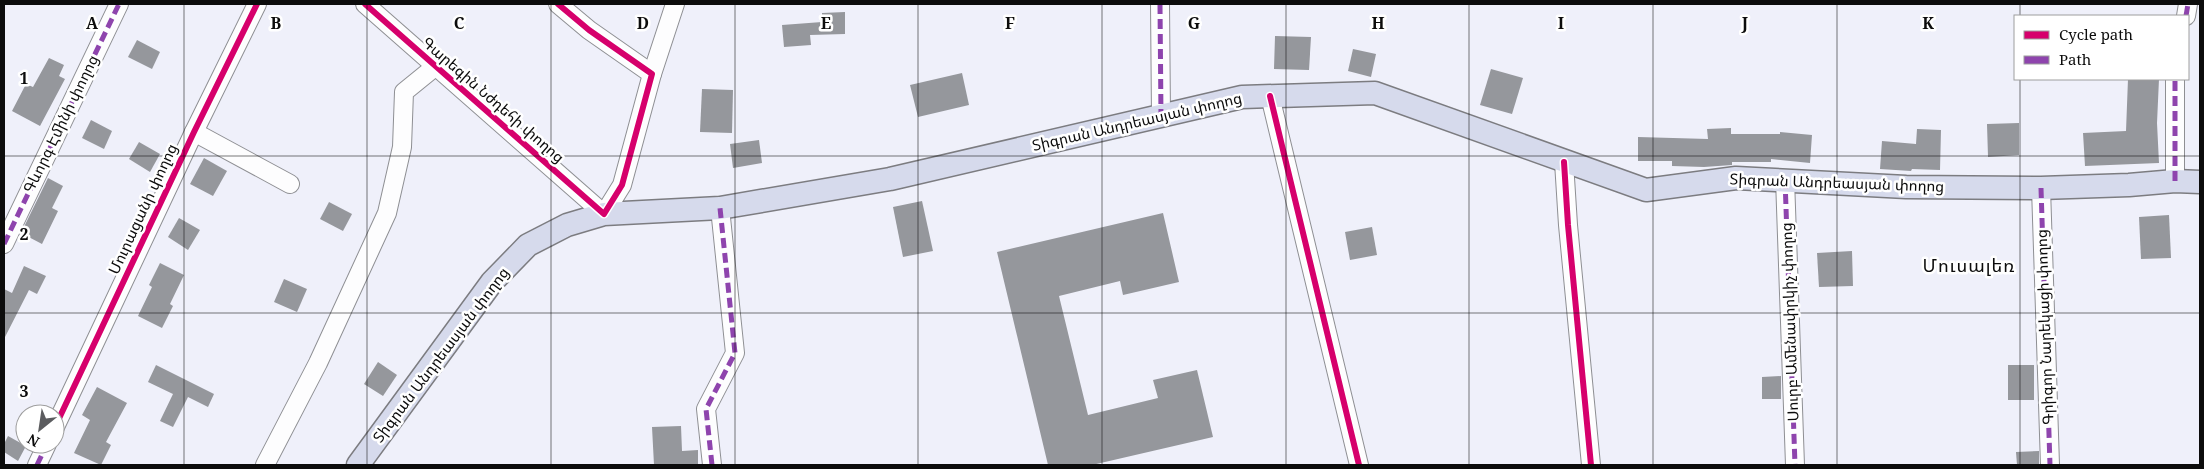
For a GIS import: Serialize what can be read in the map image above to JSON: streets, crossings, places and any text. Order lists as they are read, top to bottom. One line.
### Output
{"streets":{"main road":["Տիգրան Անդրեասյան փողոց"],"street":["Գարեգին Նժդեհի փողոց","Գևորգ Էմինի փողոց","Մուրացանի փողոց","Սուրբ Ամենափրկիչ փողոց","Գրիգոր Նարեկացի փողոց"]},"crossings":[["Գարեգին Նժդեհի փողոց","Տիգրան Անդրեասյան փողոց"],["Տիգրան Անդրեասյան փողոց","Սուրբ Ամենափրկիչ փողոց"],["Տիգրան Անդրեասյան փողոց","Գրիգոր Նարեկացի փողոց"]],"districts":["Մուսալեռ"],"legend":["Cycle path","Path"],"north":"bottom left","grid":{"columns":["A","B","C","D","E","F","G","H","I","J","K"],"rows":["1","2","3"]}}
